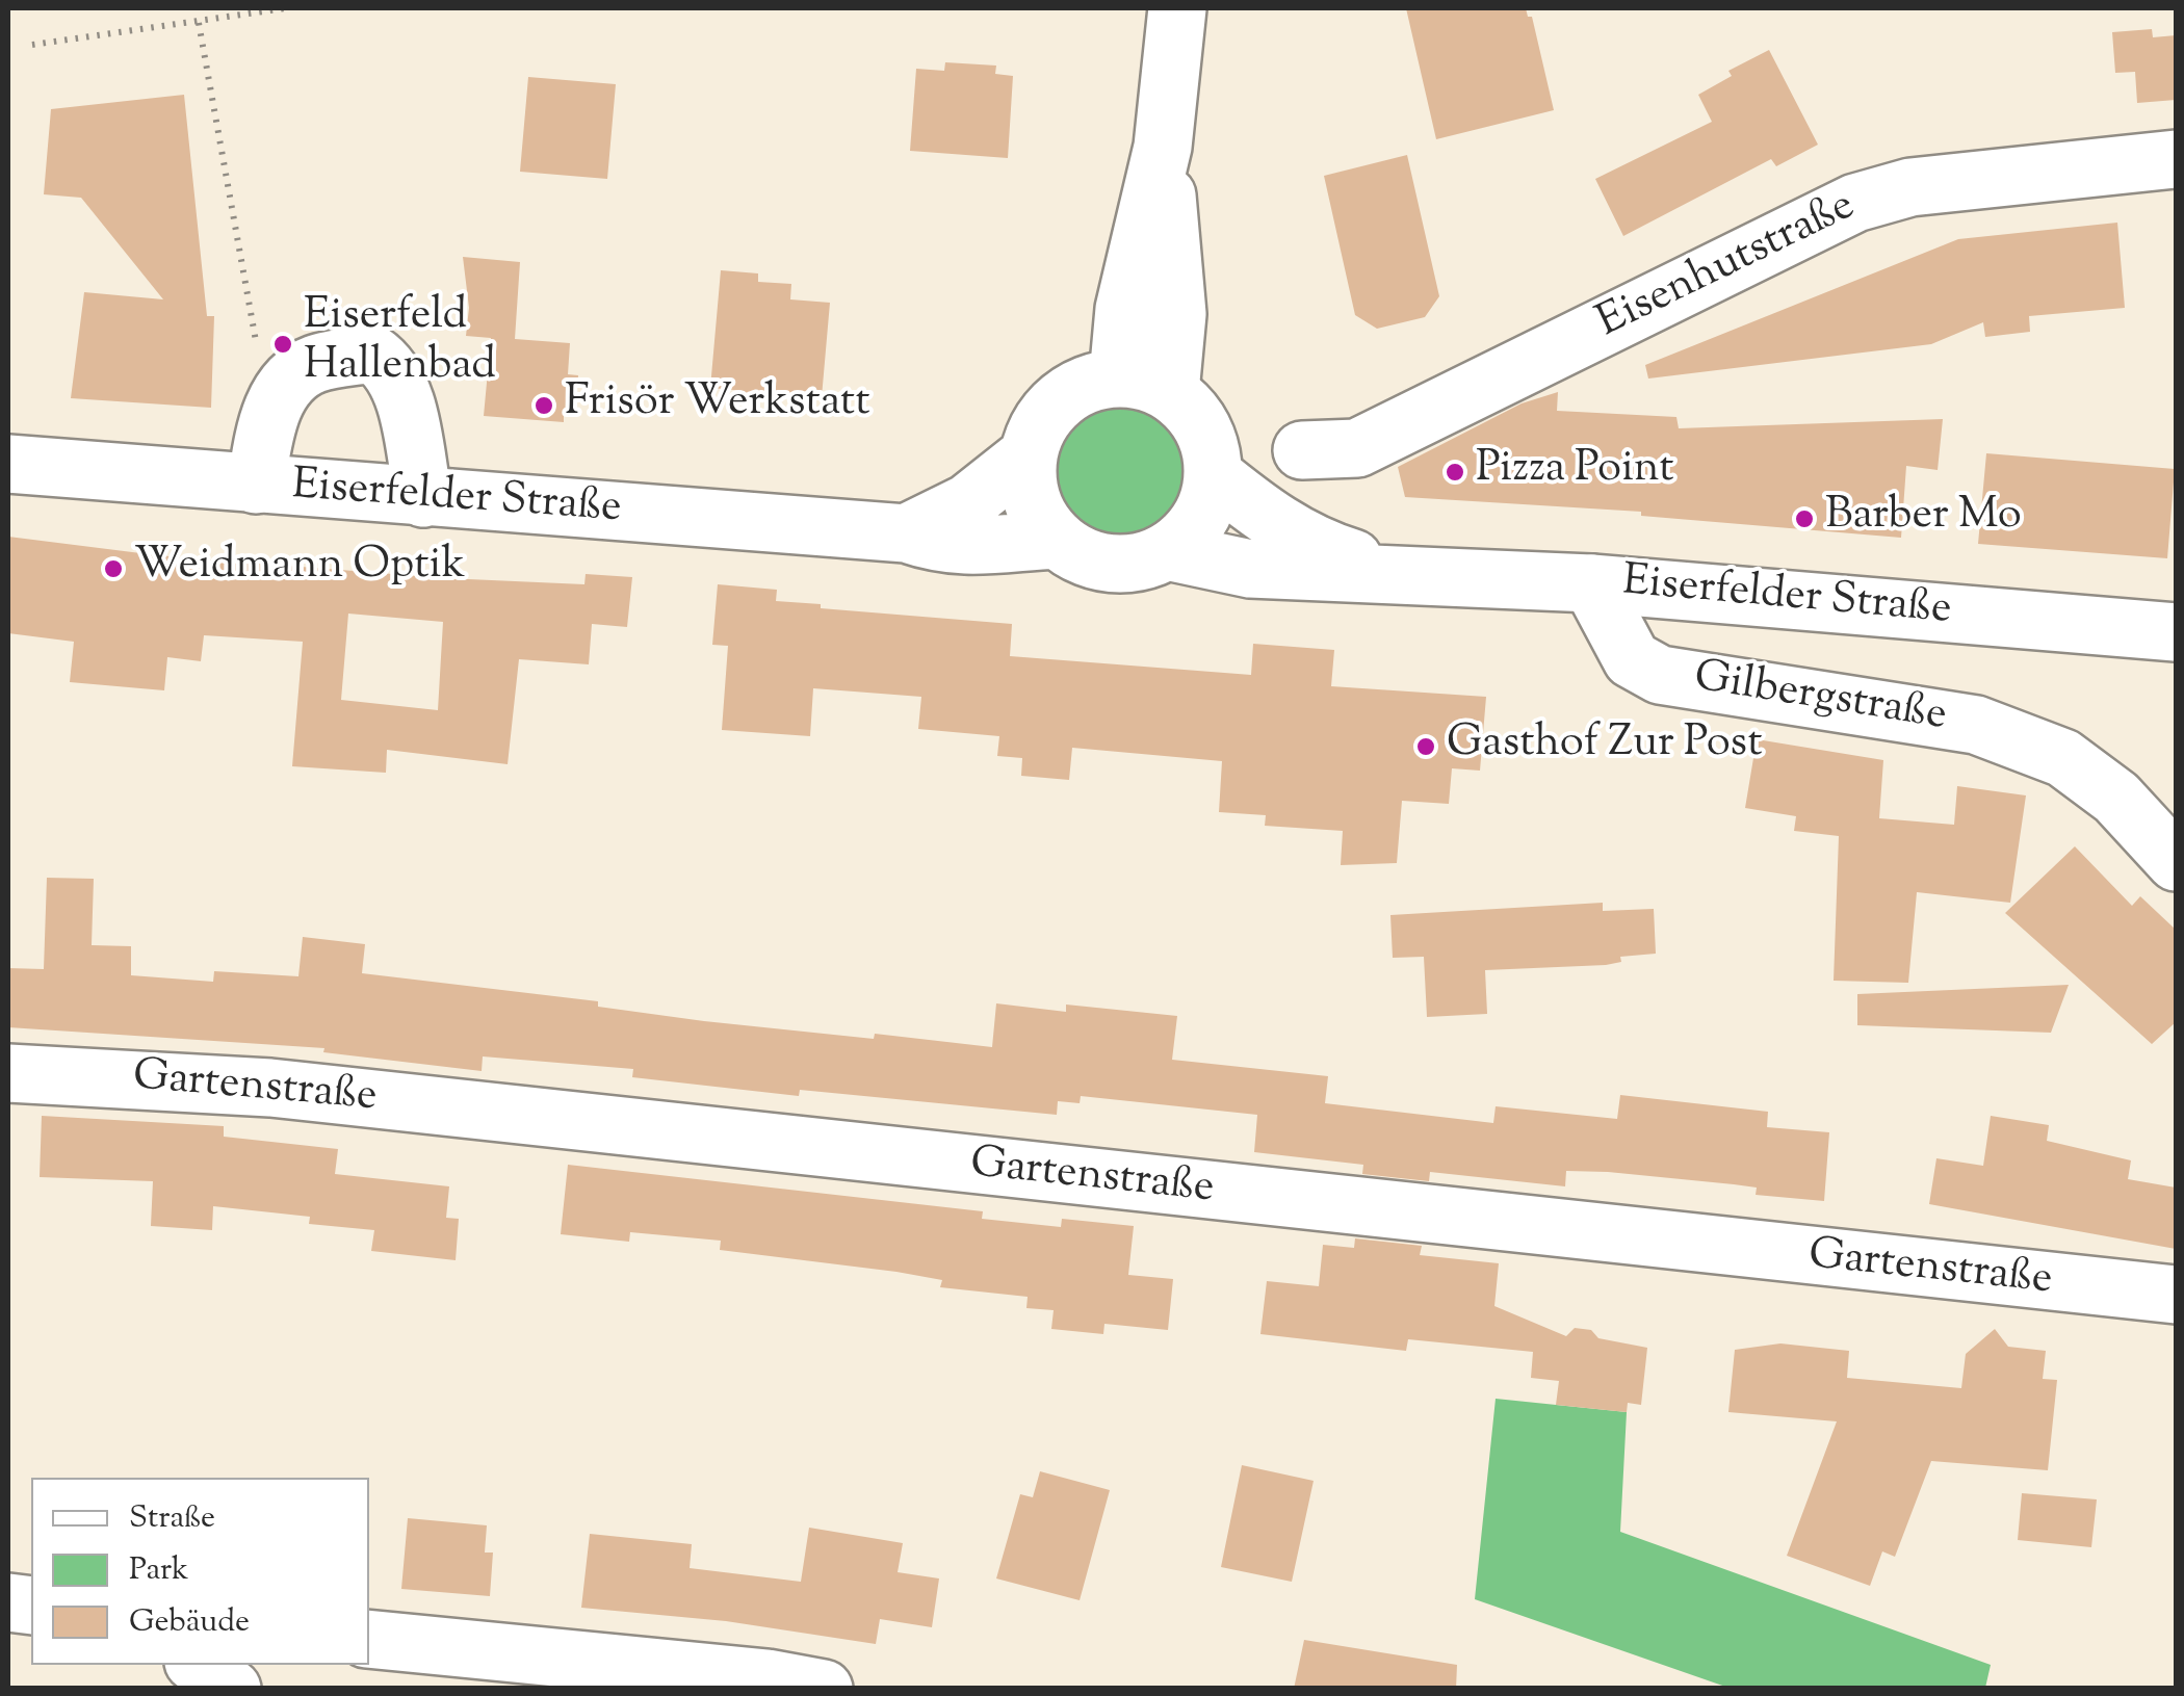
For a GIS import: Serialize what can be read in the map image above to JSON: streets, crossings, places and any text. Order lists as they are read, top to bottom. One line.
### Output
{"streets":{"main road":["Eisenhutstraße","Eiserfelder Straße","Gilbergstraße","Gartenstraße"]},"crossings":[["Eiserfelder Straße","Gilbergstraße"]],"places":["Eiserfeld Hallenbad","Frisör Werkstatt","Pizza Point","Barber Mo","Weidmann Optik","Gasthof Zur Post"],"legend":["Straße","Park","Gebäude"]}
